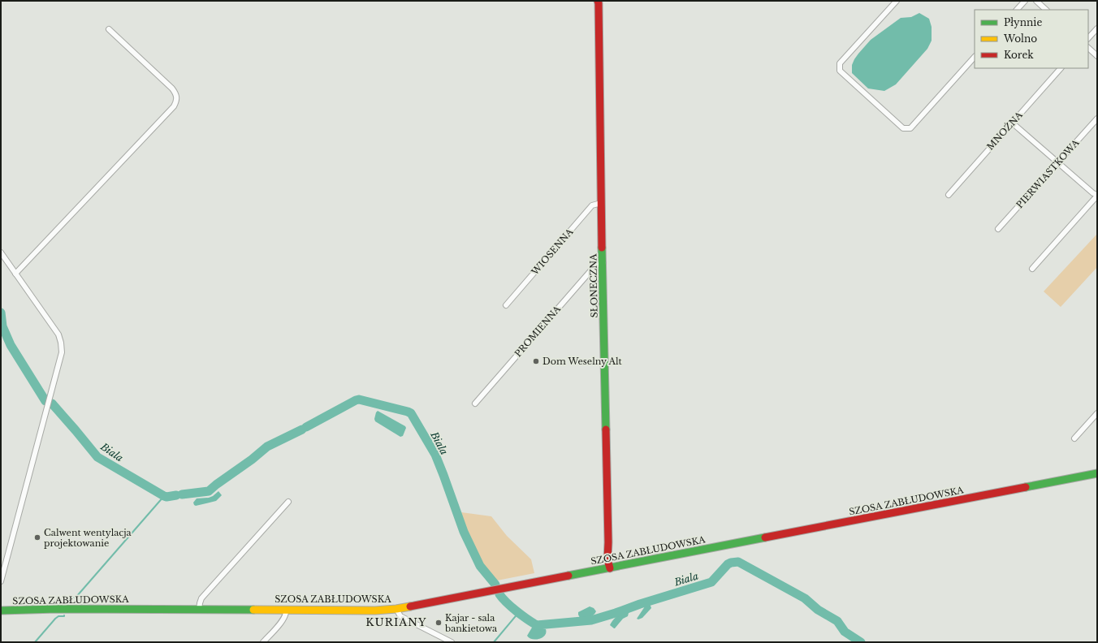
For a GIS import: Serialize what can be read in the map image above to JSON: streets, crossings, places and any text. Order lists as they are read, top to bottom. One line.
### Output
{"streets":{"main road":["SŁONECZNA","SZOSA ZABŁUDOWSKA"],"street":["MNOŻNA","PIERWIASTKOWA","WIOSENNA","PROMIENNA"]},"crossings":[["WIOSENNA","SŁONECZNA"],["SŁONECZNA","PROMIENNA"],["SŁONECZNA","SZOSA ZABŁUDOWSKA"]],"districts":["KURIANY"],"water":["Biala"],"places":["Dom Weselny Alt","Calwent wentylacja projektowanie","Kajar - sala bankietowa"],"legend":["Płynnie","Wolno","Korek"]}
